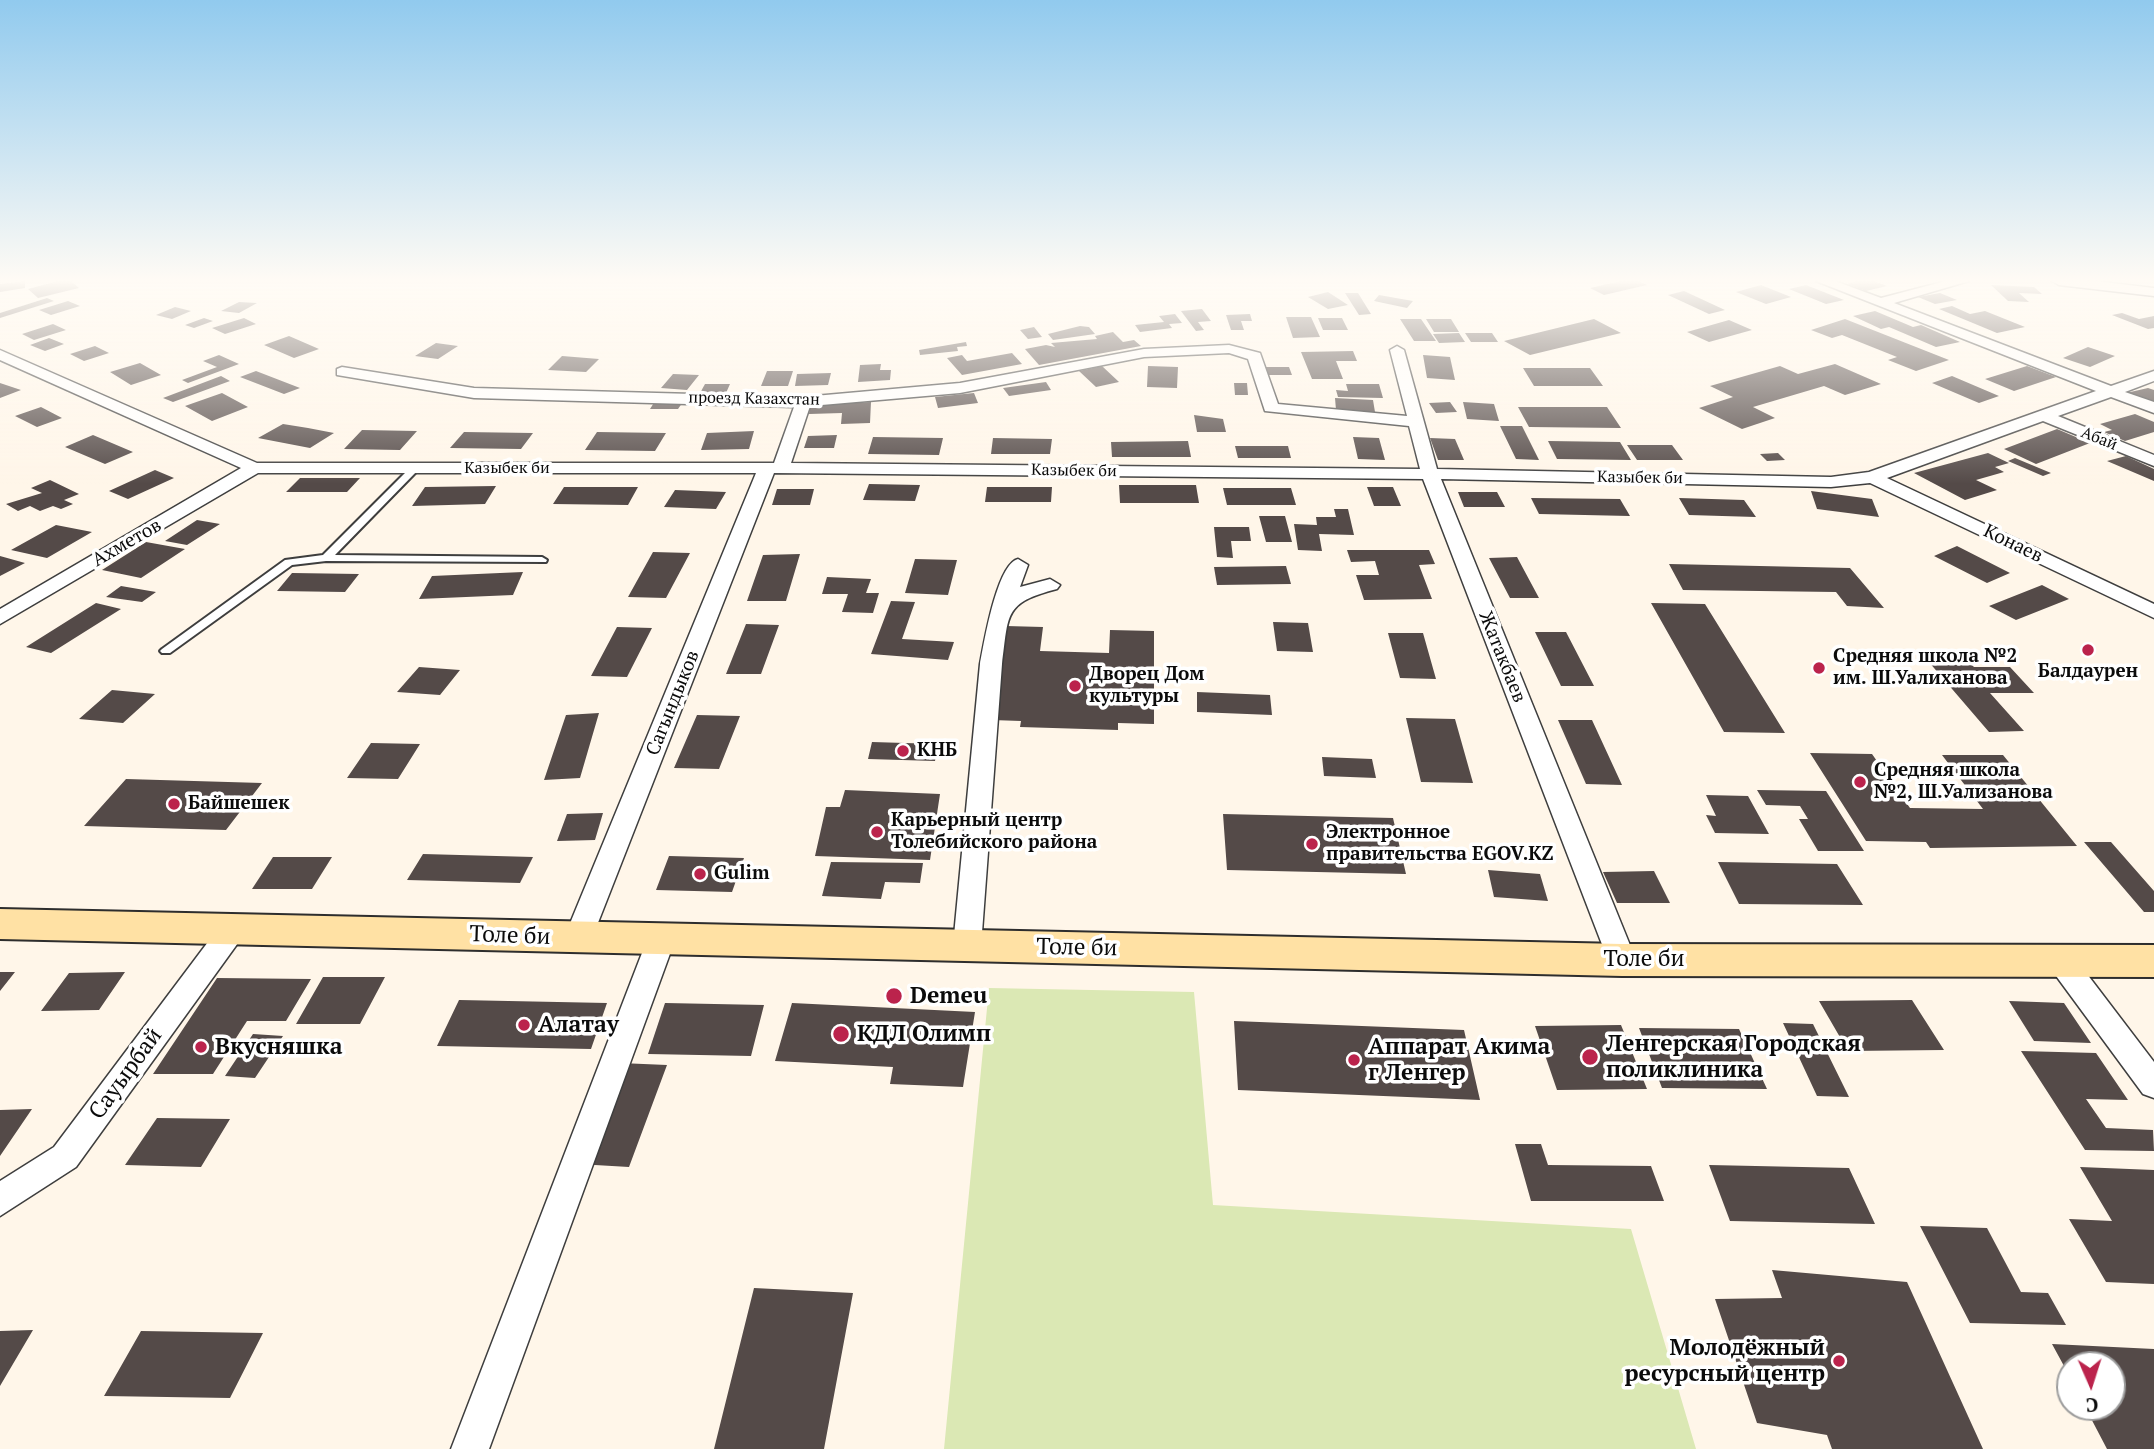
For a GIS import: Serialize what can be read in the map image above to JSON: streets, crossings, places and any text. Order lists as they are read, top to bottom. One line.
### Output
{"streets":{"main road":["Толе би"],"street":["проезд Казахстан","Абай","Казыбек би","Ахметов","Конаев","Жатакбаев","Сагындыков","Сауырбай"]},"crossings":[["проезд Казахстан","Жатакбаев"],["проезд Казахстан","Сагындыков"],["Абай","Казыбек би"],["Казыбек би","Ахметов"],["Казыбек би","Конаев"],["Казыбек би","Жатакбаев"],["Казыбек би","Сагындыков"],["Жатакбаев","Толе би"],["Сагындыков","Толе би"],["Толе би","Сауырбай"]],"places":["Балдаурен","Средняя школа №2 им. Ш.Уалиханова","Дворец Дом культуры","КНБ","Средняя школа №2, Ш.Уализанова","Байшешек","Карьерный центр Толебийского района","Электронное правительства EGOV.KZ","Gulim","Demeu","Алатау","КДЛ Олимп","Вкусняшка","Ленгерская Городская поликлиника","Аппарат Акима г Ленгер","Молодёжный ресурсный центр"],"north":"bottom"}
